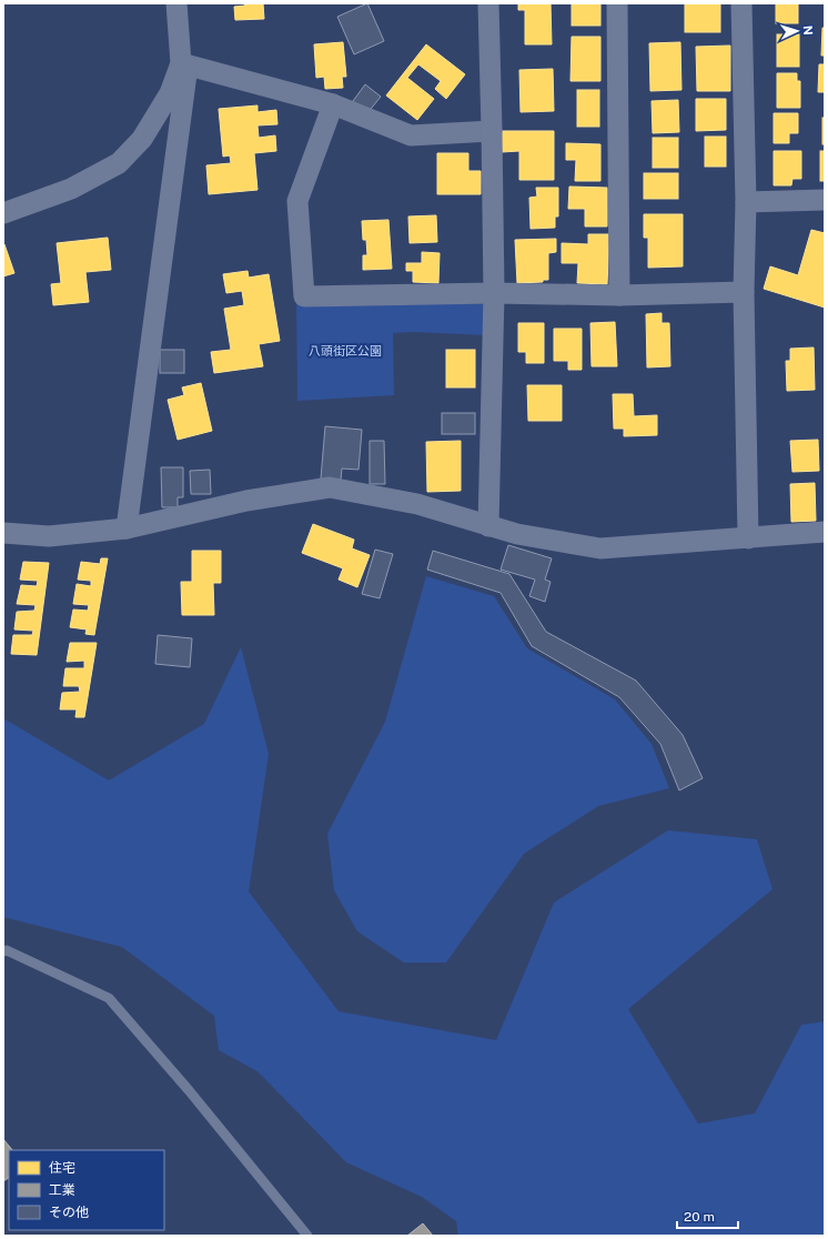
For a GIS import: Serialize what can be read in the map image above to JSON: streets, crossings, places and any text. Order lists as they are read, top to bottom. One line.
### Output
{"parks":["八頭街区公園"],"legend":["住宅","工業","その他"],"scale_bar":"20 m","north":"right"}
